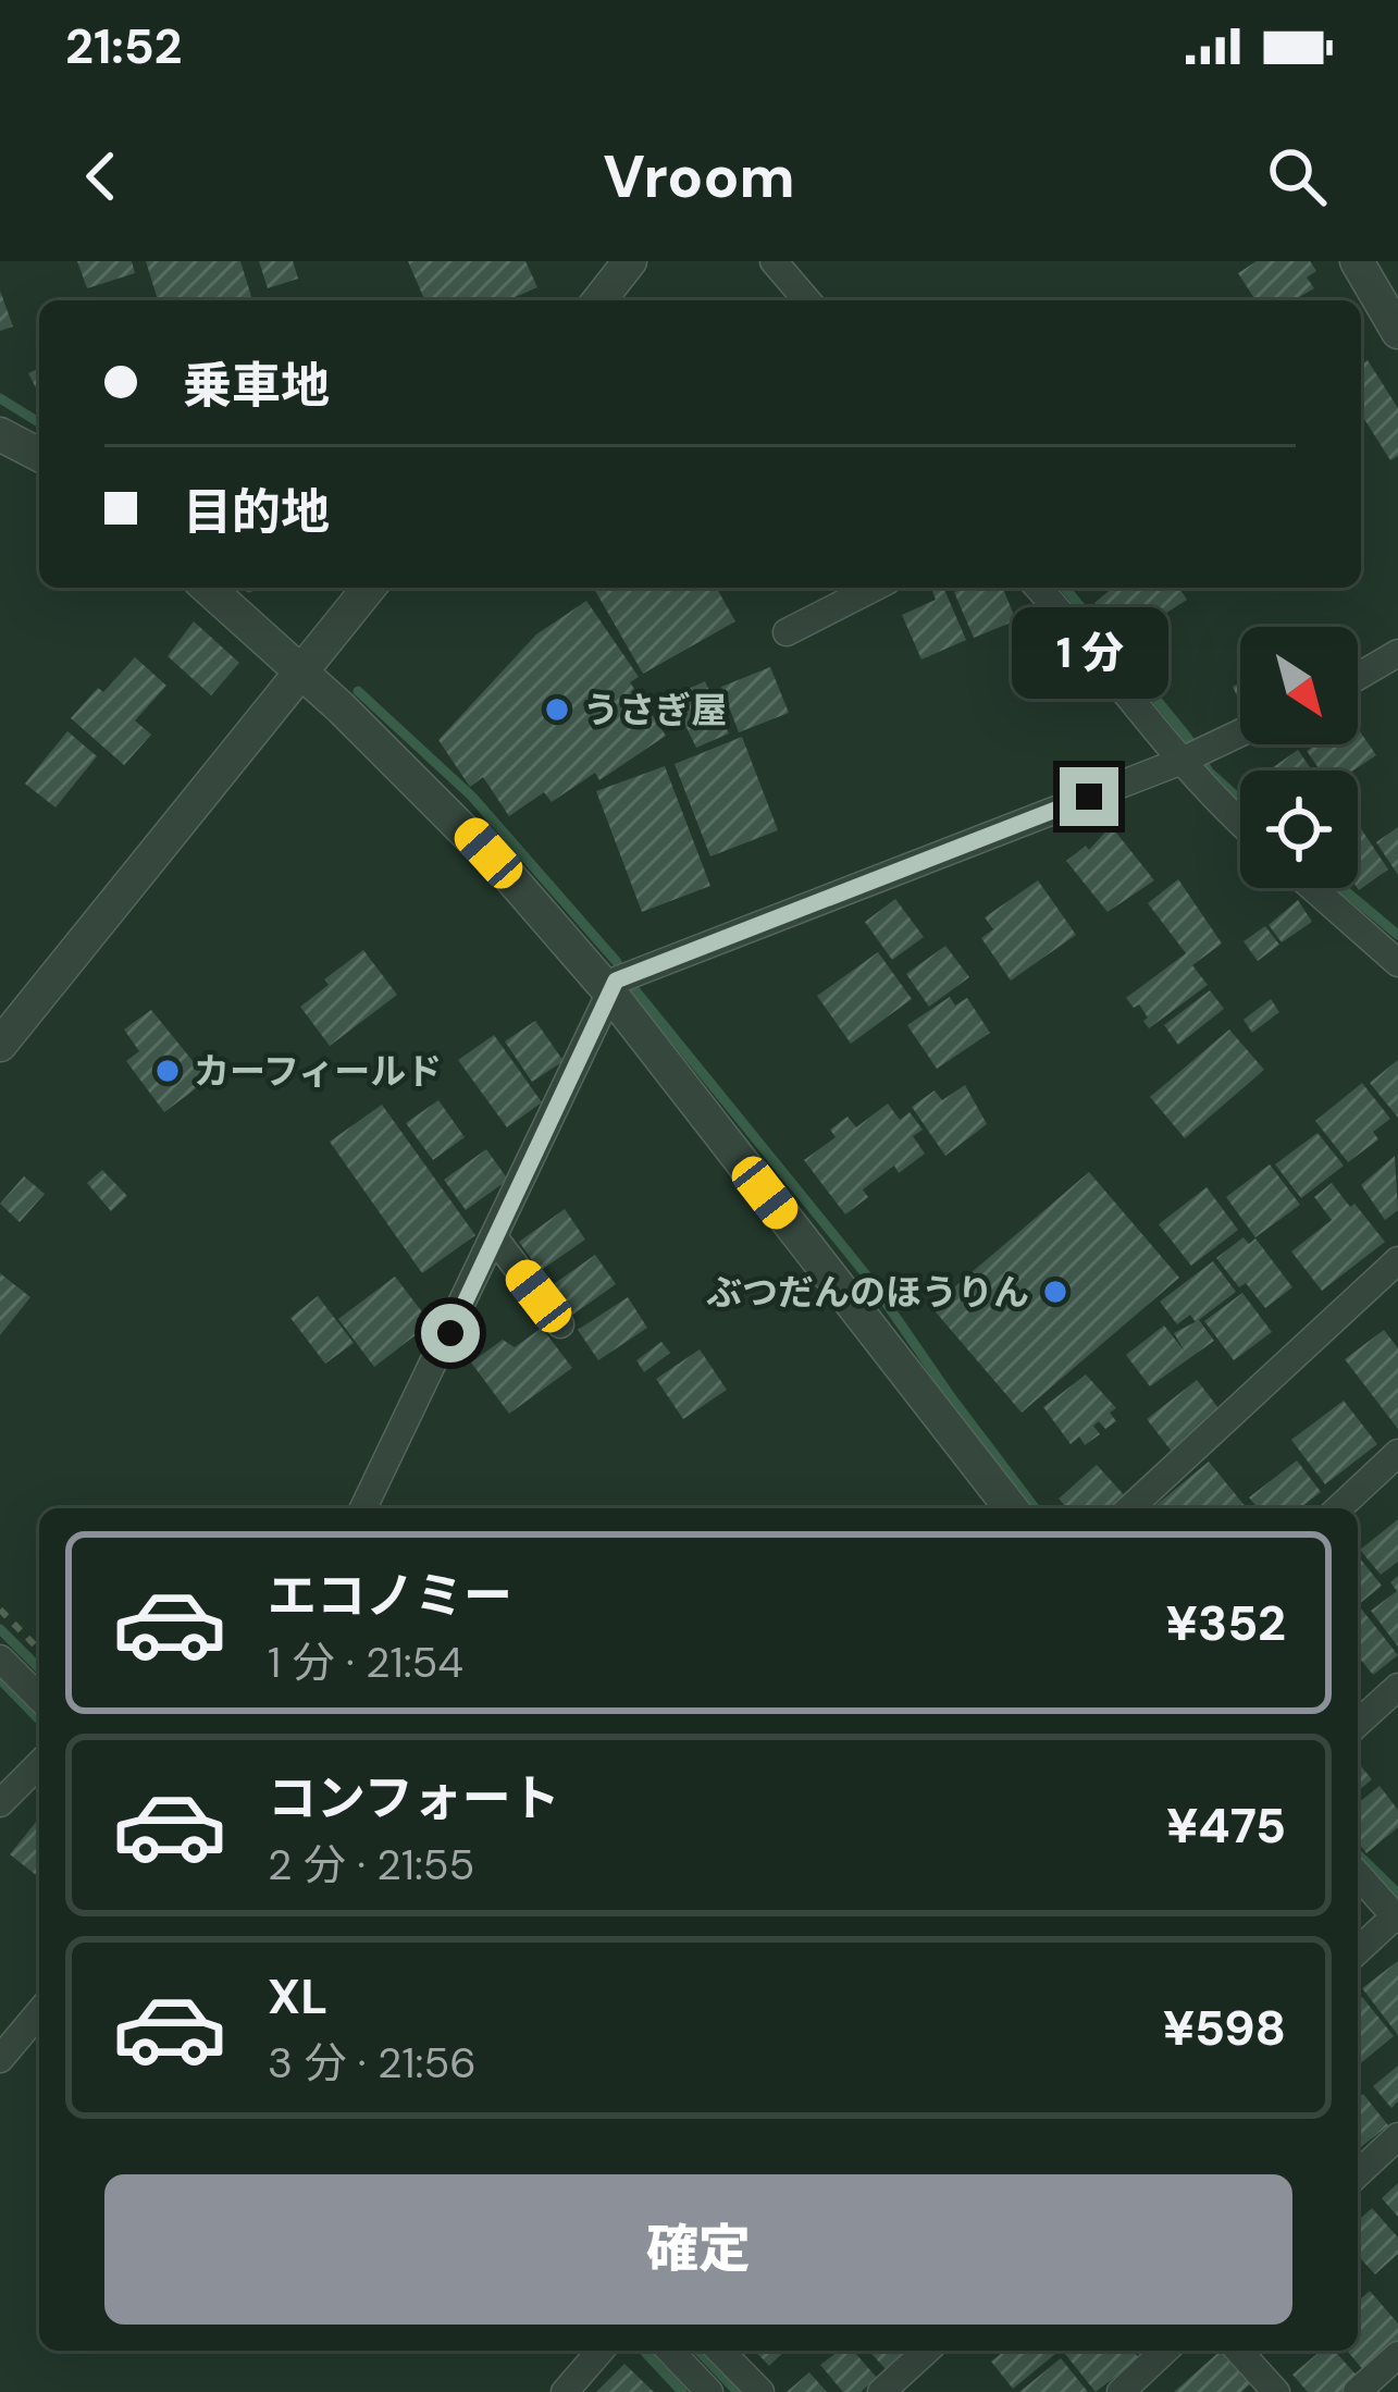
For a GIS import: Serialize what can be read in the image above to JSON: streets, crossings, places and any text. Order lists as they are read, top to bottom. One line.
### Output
{"places":["うさぎ屋","カーフィールド","ぶつだんのほうりん"],"north":"bottom right","page":{"status":"21:52","header":"Vroom","banner":["乗車地","目的地"],"bubble":"1 分","list":[{"name":"エコノミー","note":"1 分 · 21:54","value":"¥352"},{"name":"コンフォート","note":"2 分 · 21:55","value":"¥475"},{"name":"XL","note":"3 分 · 21:56","value":"¥598"}],"buttons":"確定"}}
